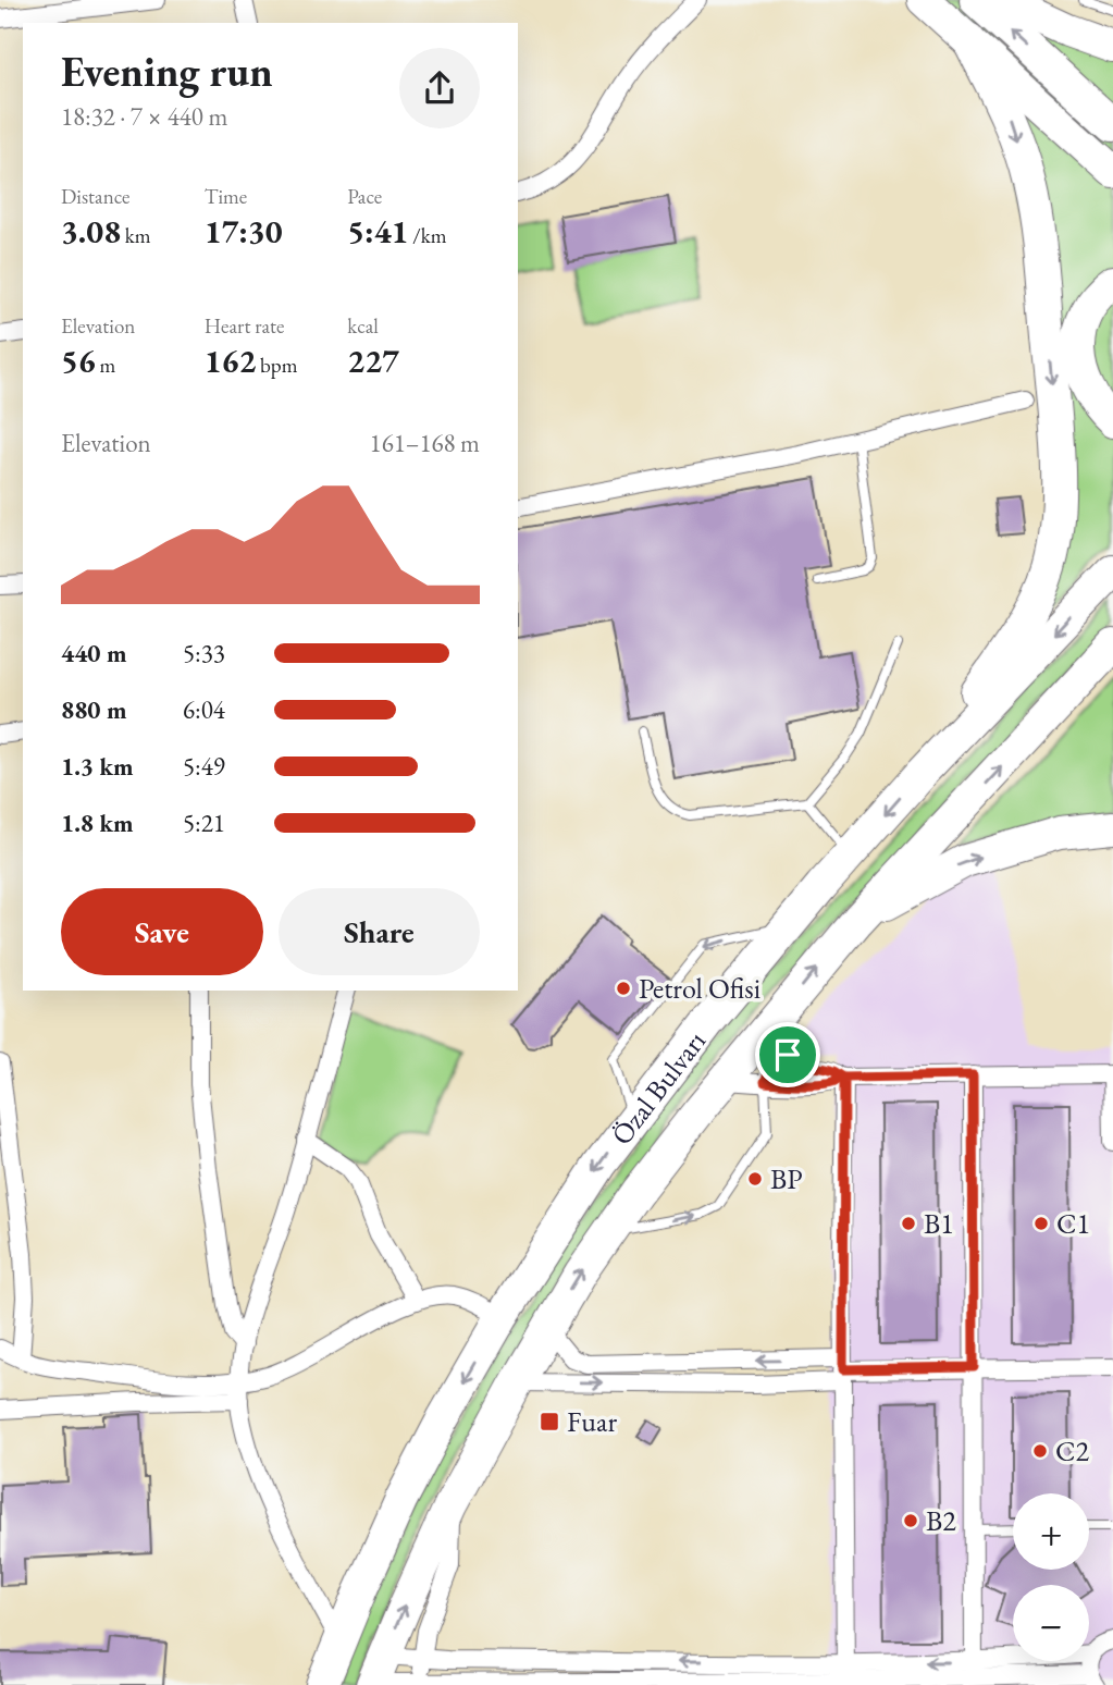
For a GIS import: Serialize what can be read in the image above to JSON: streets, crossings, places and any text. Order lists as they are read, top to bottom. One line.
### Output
{"streets":{"highway":["Özal Bulvarı"]},"places":{"other":["Petrol Ofisi","BP","B1","C1","C2","B2"],"transit":["Fuar"]},"page":{"heading":["Evening run","18:32 · 7 × 440 m"],"stats":[["Distance","3.08 km"],["Time","17:30"],["Pace","5:41 /km"],["Elevation","56 m"],["Heart rate","162 bpm"],["kcal","227"]],"chart":["Elevation","161–168 m"],"list":[{"name":"440 m","note":"5:33"},{"name":"880 m","note":"6:04"},{"name":"1.3 km","note":"5:49"},{"name":"1.8 km","note":"5:21"}],"buttons":["Save","Share"],"map_buttons":["+","−"]}}
